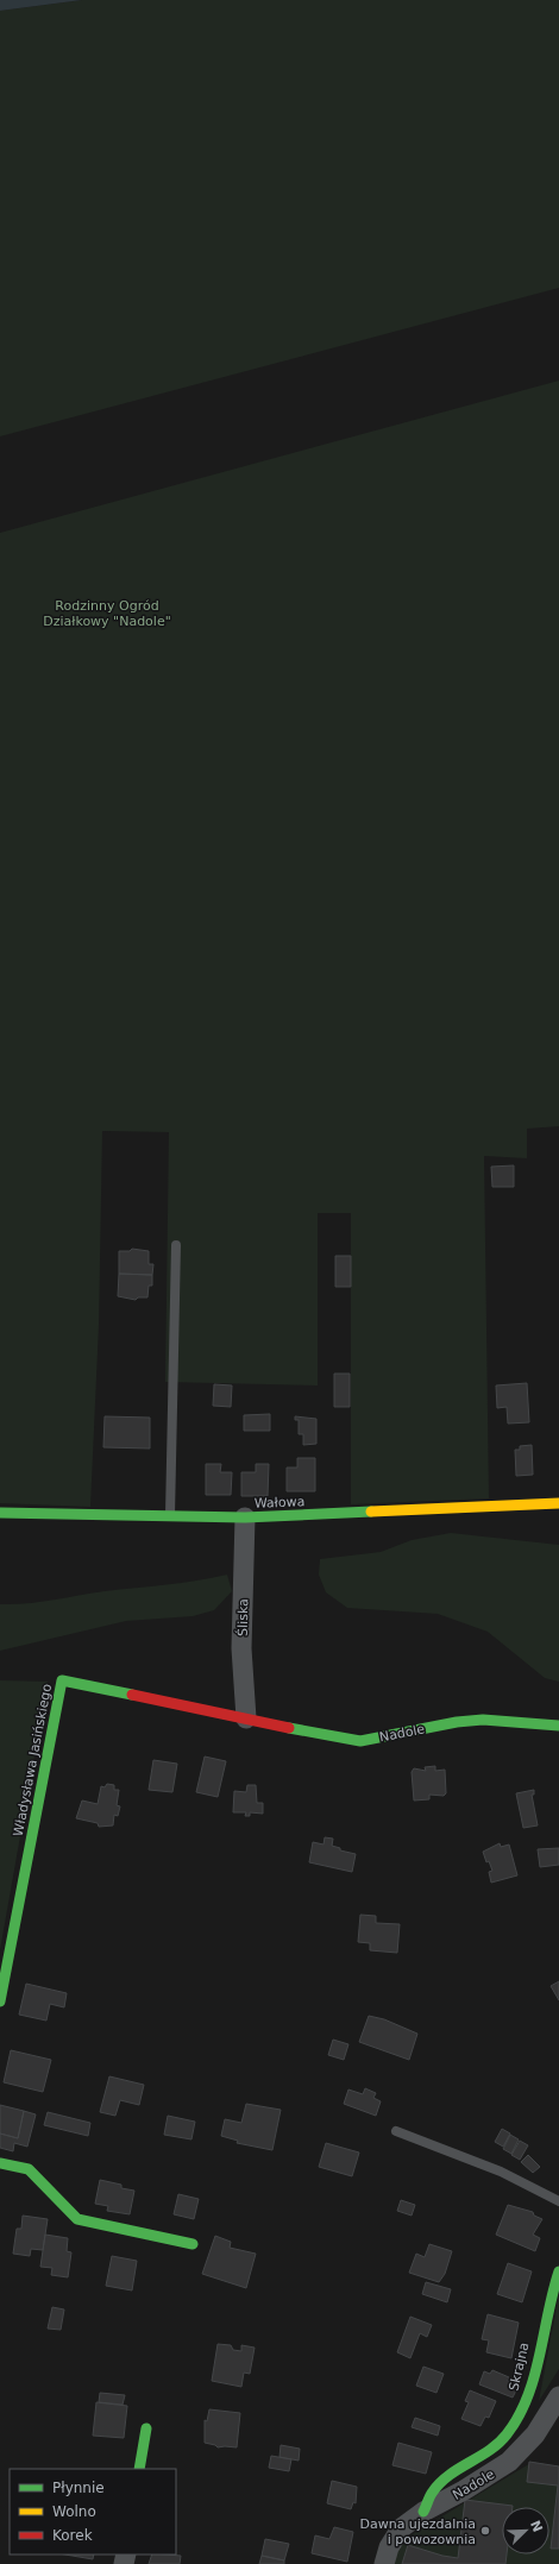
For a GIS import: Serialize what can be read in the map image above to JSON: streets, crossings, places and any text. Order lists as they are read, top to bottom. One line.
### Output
{"streets":{"street":["Wałowa","Śliska","Nadole","Władysława Jasińskiego","Skrajna"]},"crossings":[["Wałowa","Śliska"],["Śliska","Nadole"],["Śliska","Władysława Jasińskiego"],["Nadole","Władysława Jasińskiego"],["Nadole","Skrajna"]],"parks":["Rodzinny Ogród Działkowy \"Nadole\""],"places":["Dawna ujezdalnia i powozownia"],"legend":["Płynnie","Wolno","Korek"],"north":"top right"}
